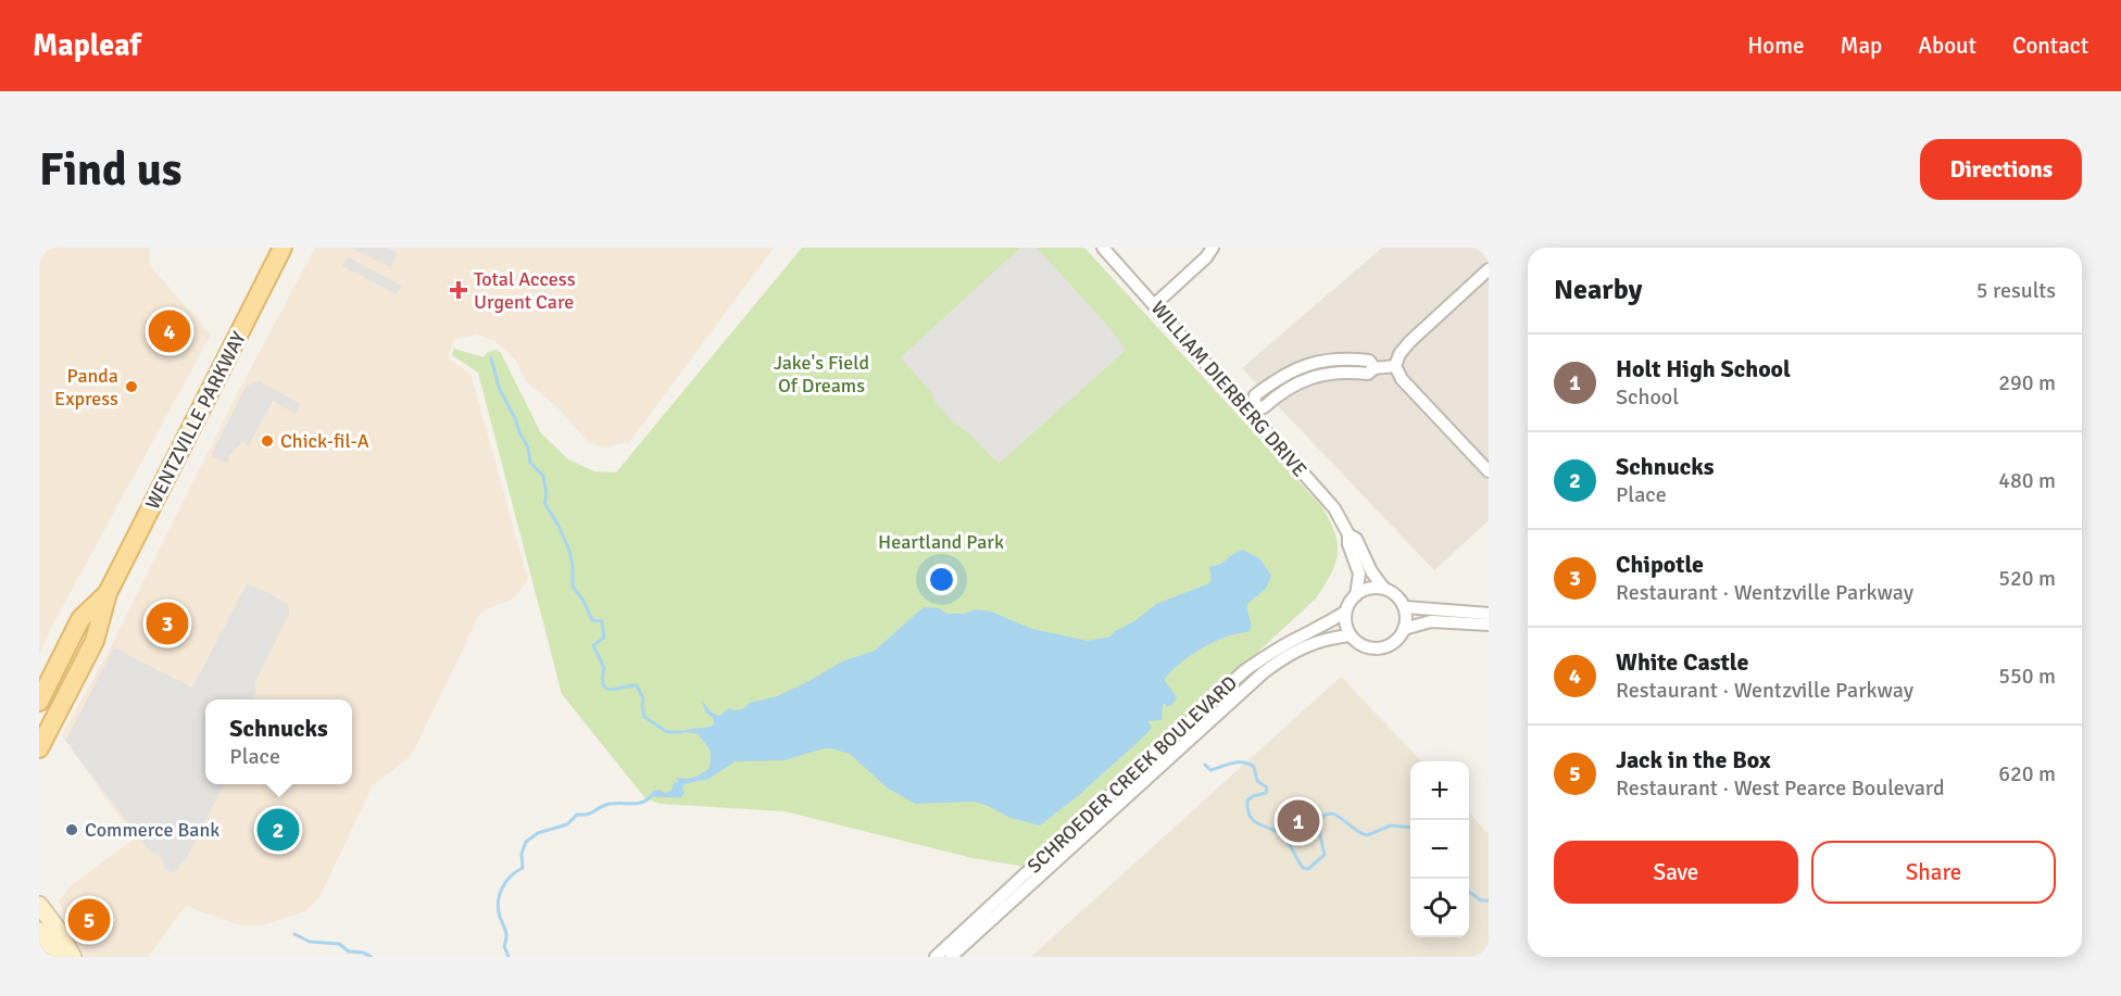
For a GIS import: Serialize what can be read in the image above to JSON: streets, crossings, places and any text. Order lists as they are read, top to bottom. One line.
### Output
{"streets":{"main road":["WENTZVILLE PARKWAY"],"street":["WILLIAM DIERBERG DRIVE","SCHROEDER CREEK BOULEVARD"]},"crossings":[["WILLIAM DIERBERG DRIVE","SCHROEDER CREEK BOULEVARD"]],"parks":["Jake's Field Of Dreams","Heartland Park"],"places":{"health":["Total Access Urgent Care"],"other":["Panda Express","Chick-fil-A","Commerce Bank"]},"page":{"header":"Mapleaf","nav":["Home","Map","About","Contact"],"buttons":["Directions",["Save","Share"]],"title":"Find us","heading":["Nearby","5 results"],"pins":["4","3","1","2","5"],"list":[{"mark":"1","name":"Holt High School","note":"School","value":"290 m"},{"mark":"2","name":"Schnucks","note":"Place","value":"480 m"},{"mark":"3","name":"Chipotle","note":"Restaurant · Wentzville Parkway","value":"520 m"},{"mark":"4","name":"White Castle","note":"Restaurant · Wentzville Parkway","value":"550 m"},{"mark":"5","name":"Jack in the Box","note":"Restaurant · West Pearce Boulevard","value":"620 m"}],"popup":["Schnucks","Place"],"map_buttons":["+","−"]}}
